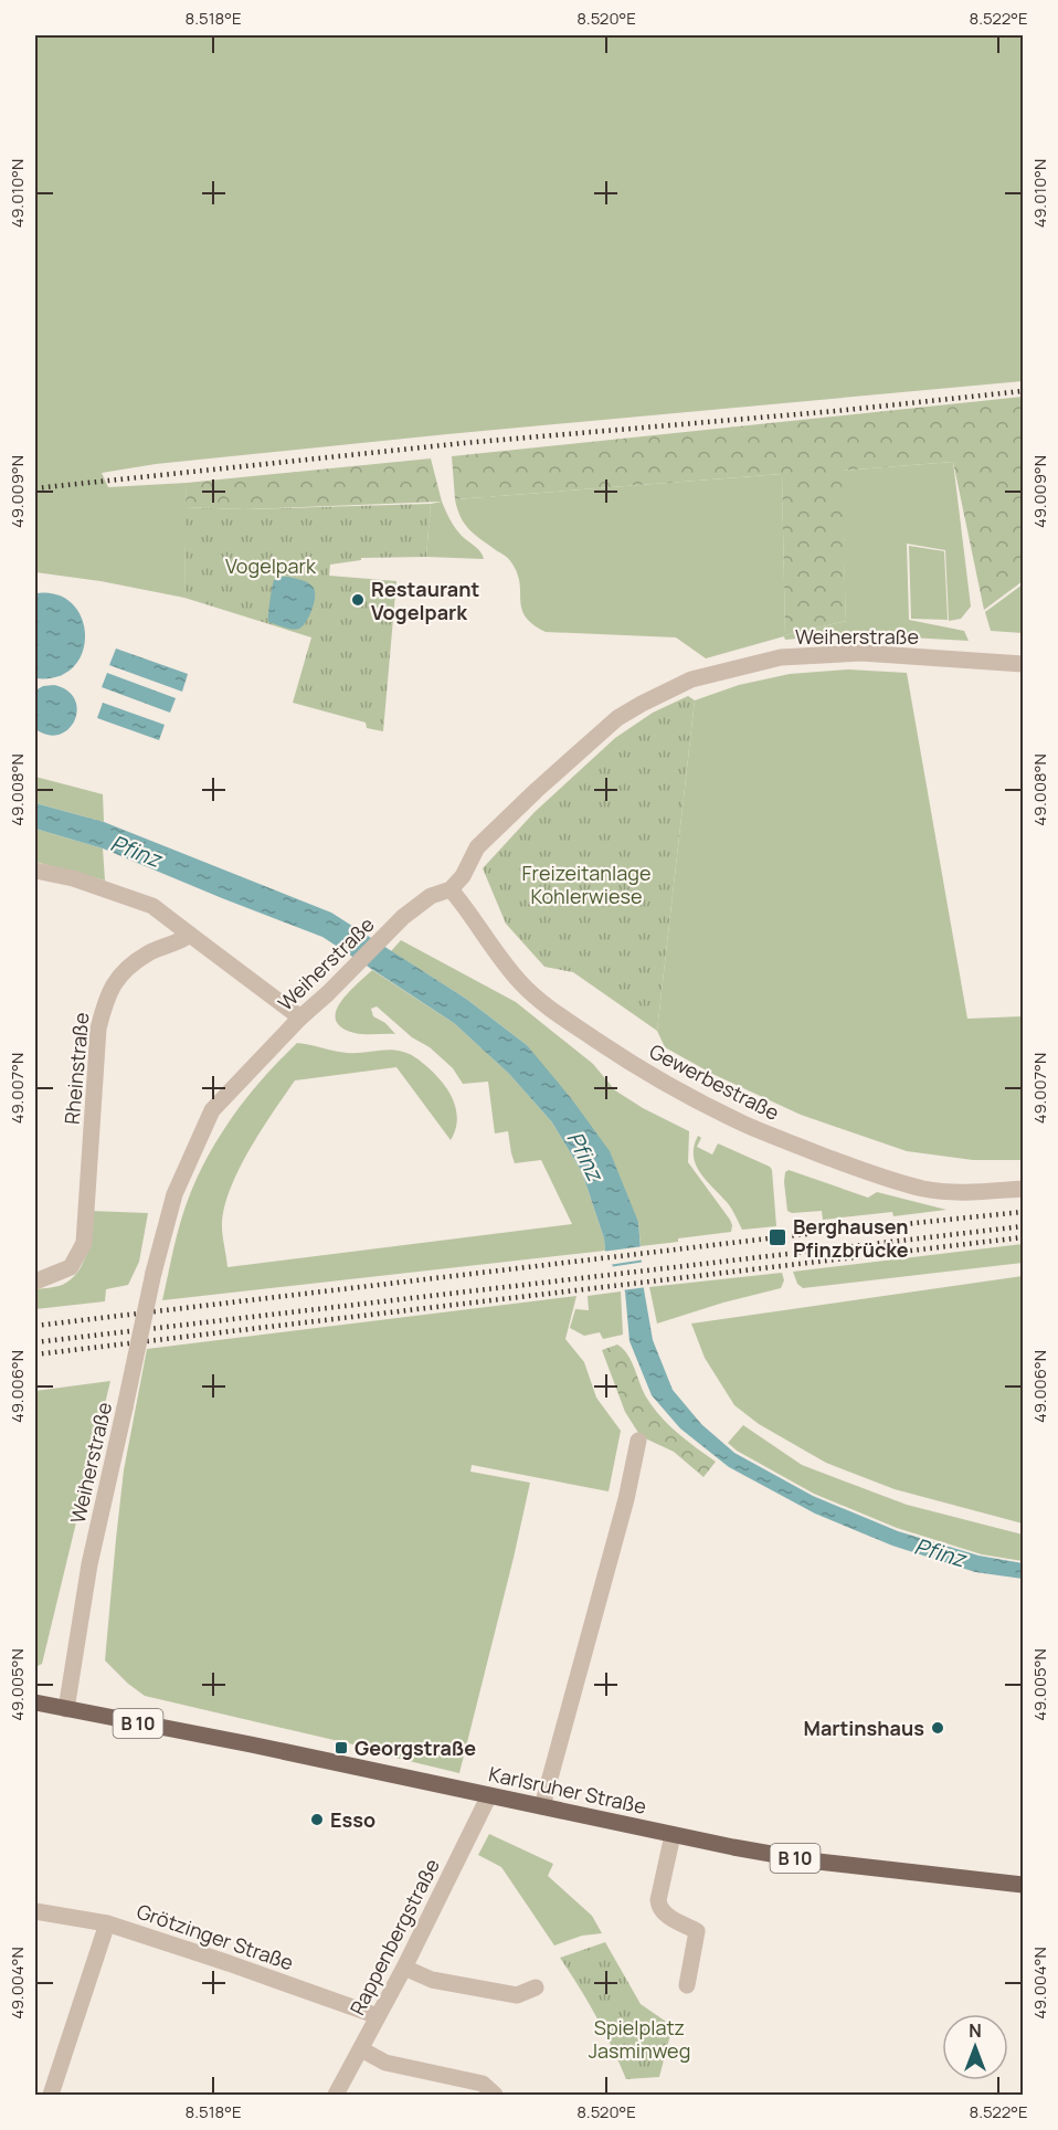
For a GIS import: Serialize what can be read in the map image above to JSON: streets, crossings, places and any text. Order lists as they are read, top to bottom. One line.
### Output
{"streets":{"main road":["B 10","Karlsruher Straße"],"street":["Weiherstraße","Rheinstraße","Gewerbestraße","Grötzinger Straße","Rappenbergstraße"]},"crossings":[["Weiherstraße","Gewerbestraße"],["Weiherstraße","B 10"],["Weiherstraße","Karlsruher Straße"],["B 10","Karlsruher Straße"],["Karlsruher Straße","Rappenbergstraße"],["Grötzinger Straße","Rappenbergstraße"]],"water":["Pfinz"],"parks":["Vogelpark","Freizeitanlage Kohlerwiese","Spielplatz Jasminweg"],"places":{"other":["Restaurant Vogelpark","Martinshaus","Esso"],"transit":["Berghausen Pfinzbrücke","Georgstraße"]},"north":"top","coordinates":["8.518°E","8.520°E","8.522°E","49.010°N","49.009°N","49.008°N","49.007°N","49.006°N","49.005°N","49.004°N"]}
